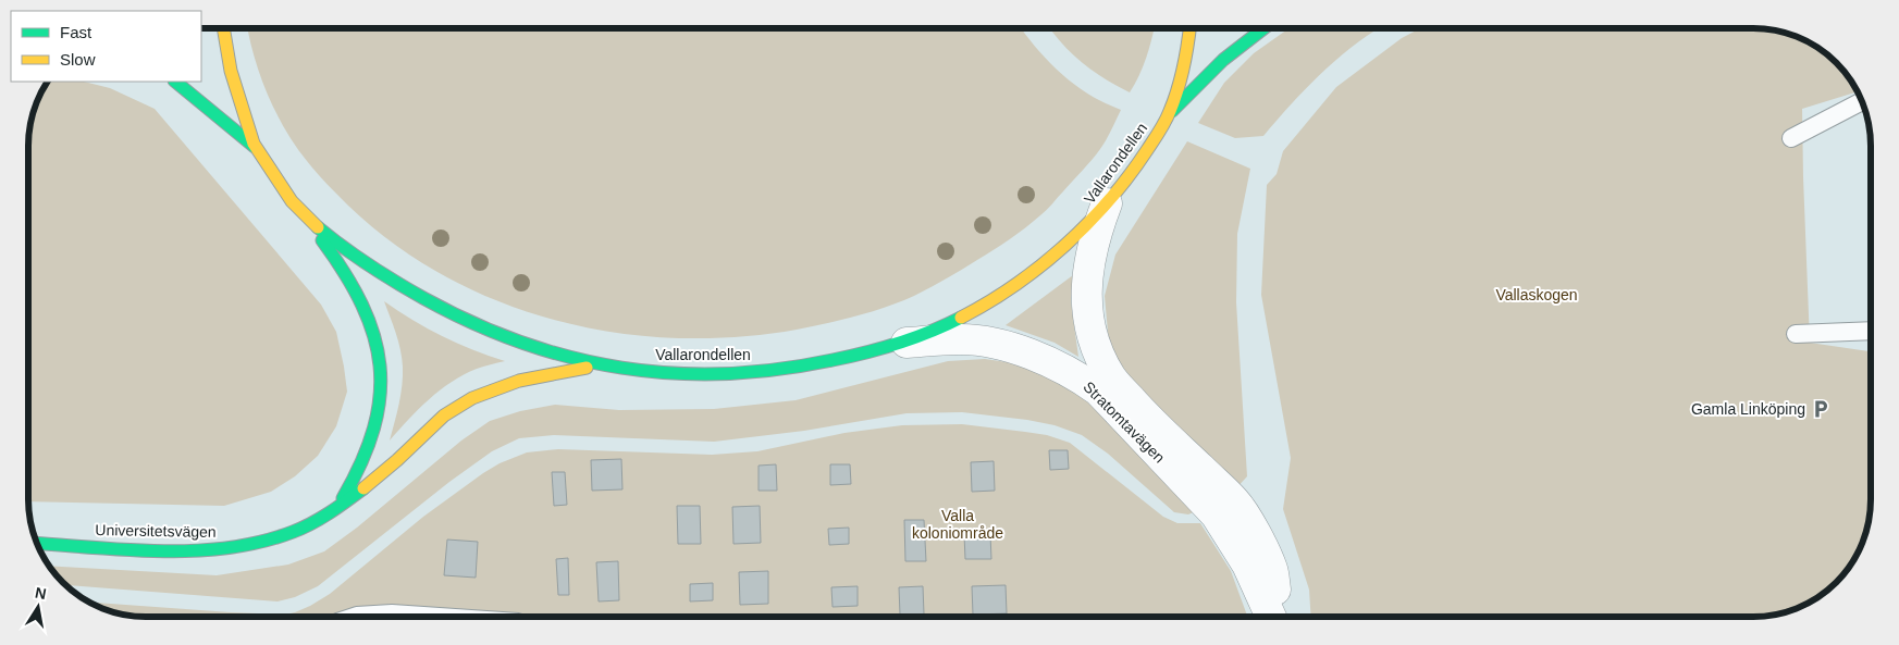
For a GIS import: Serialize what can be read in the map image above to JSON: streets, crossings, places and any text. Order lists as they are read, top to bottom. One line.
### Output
{"streets":{"main road":["Vallarondellen","Universitetsvägen"],"street":["Stratomtavägen"]},"crossings":[["Vallarondellen","Stratomtavägen"],["Vallarondellen","Universitetsvägen"]],"parks":["Vallaskogen","Valla koloniområde"],"places":{"parking":["Gamla Linköping"]},"legend":["Fast","Slow"],"north":"top"}
